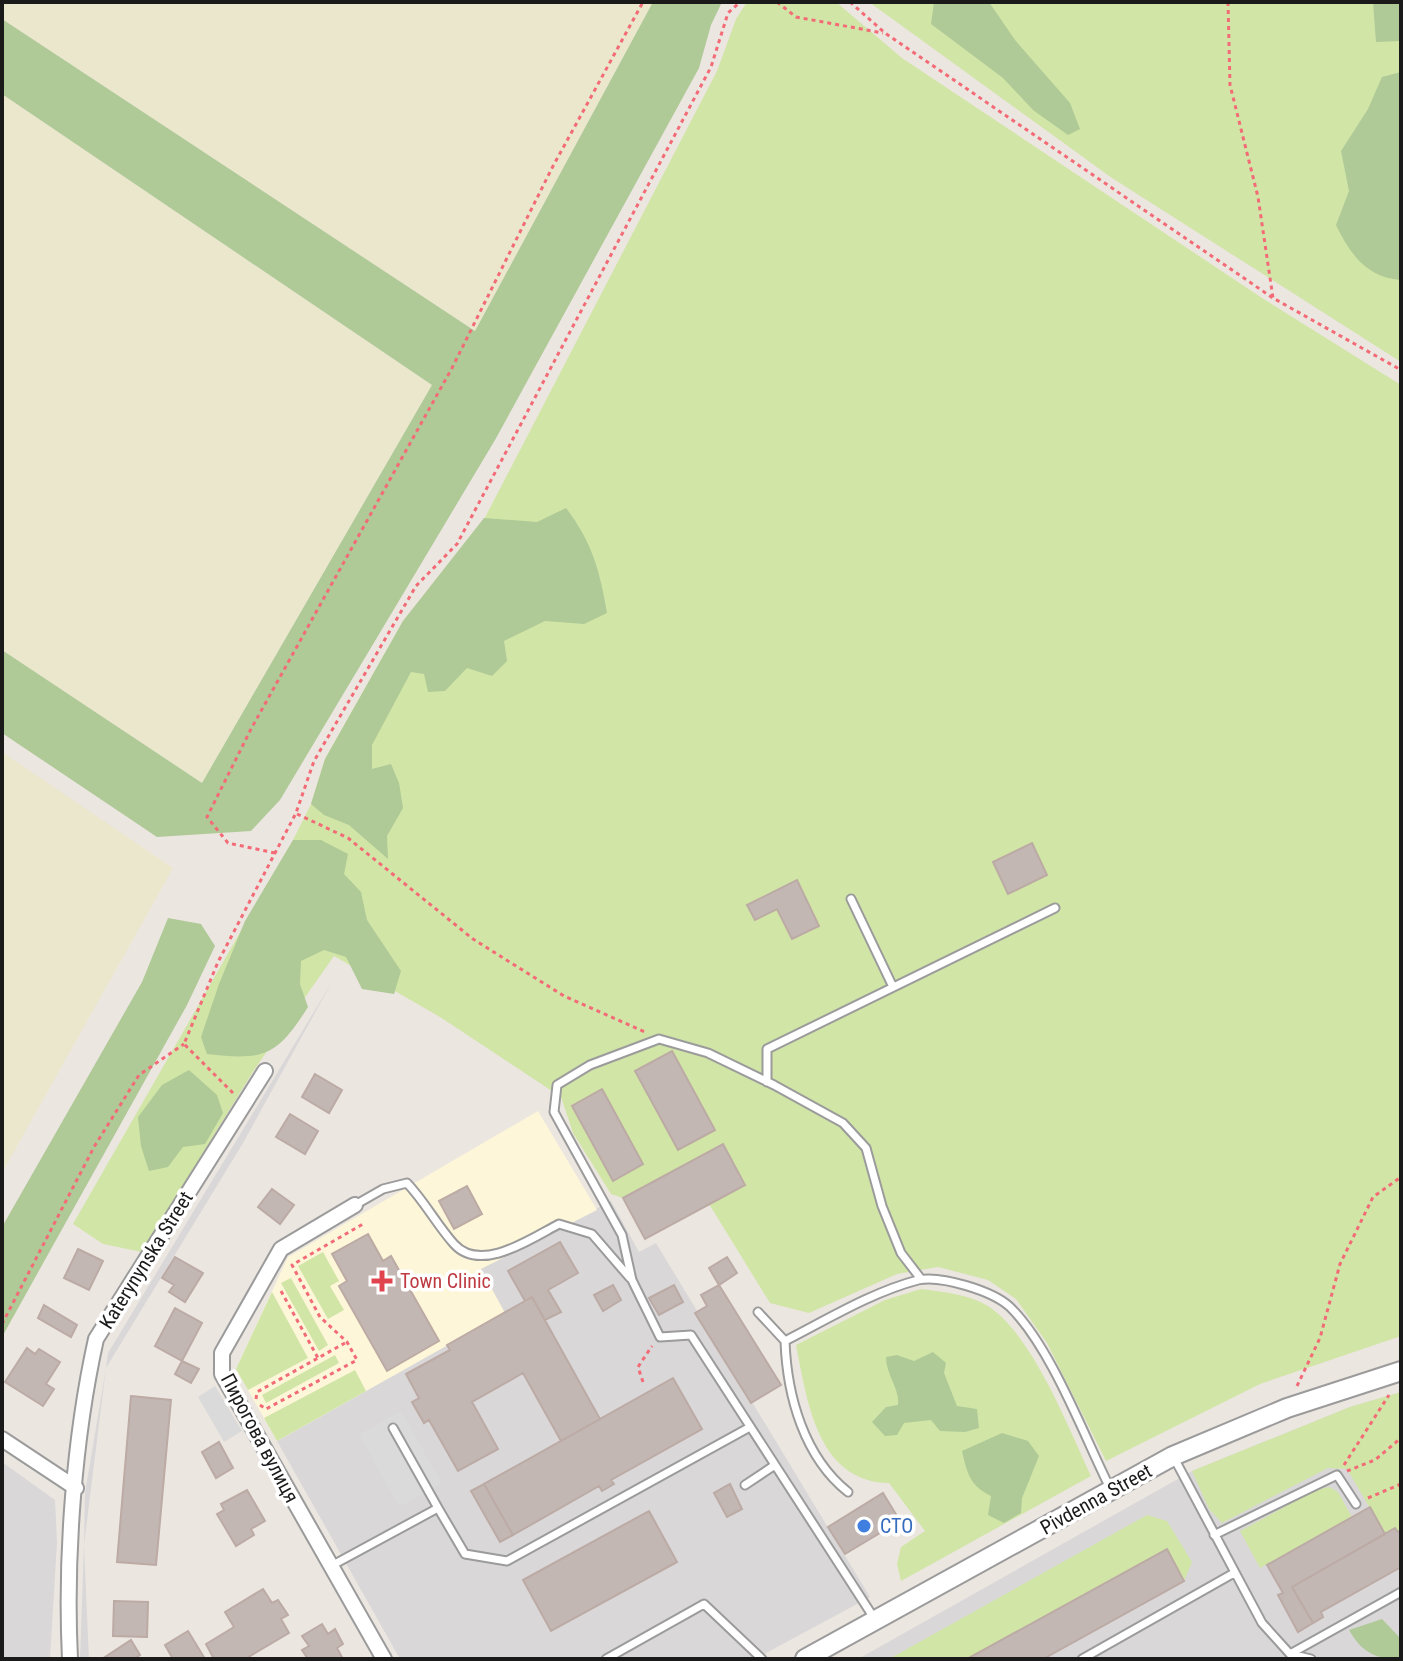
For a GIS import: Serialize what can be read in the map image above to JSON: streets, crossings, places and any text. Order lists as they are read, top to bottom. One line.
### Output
{"streets":{"street":["Katerynynska Street","Пирогова вулиця","Pivdenna Street"]},"places":{"health":["Town Clinic"],"other":["СТО"]}}
